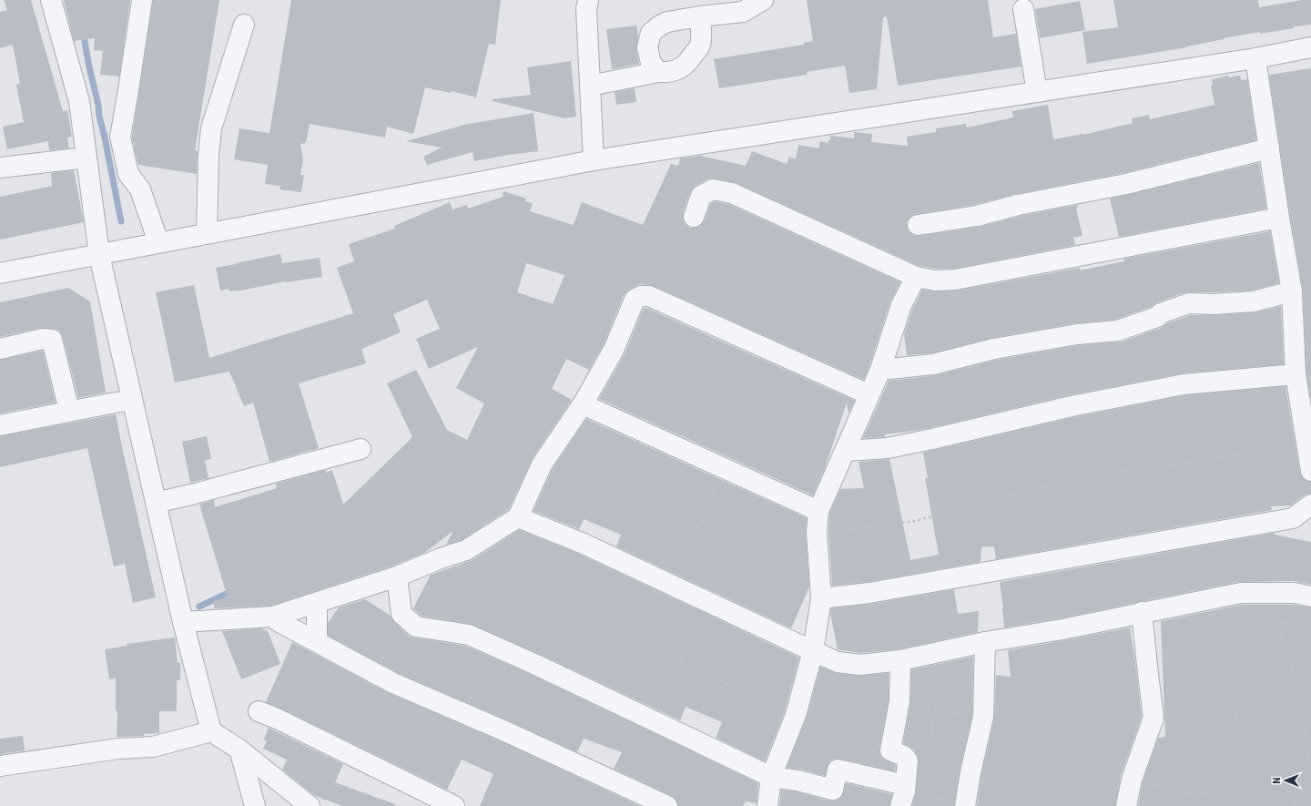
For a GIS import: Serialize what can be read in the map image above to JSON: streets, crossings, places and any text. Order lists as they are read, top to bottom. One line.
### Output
{"north":"left"}
